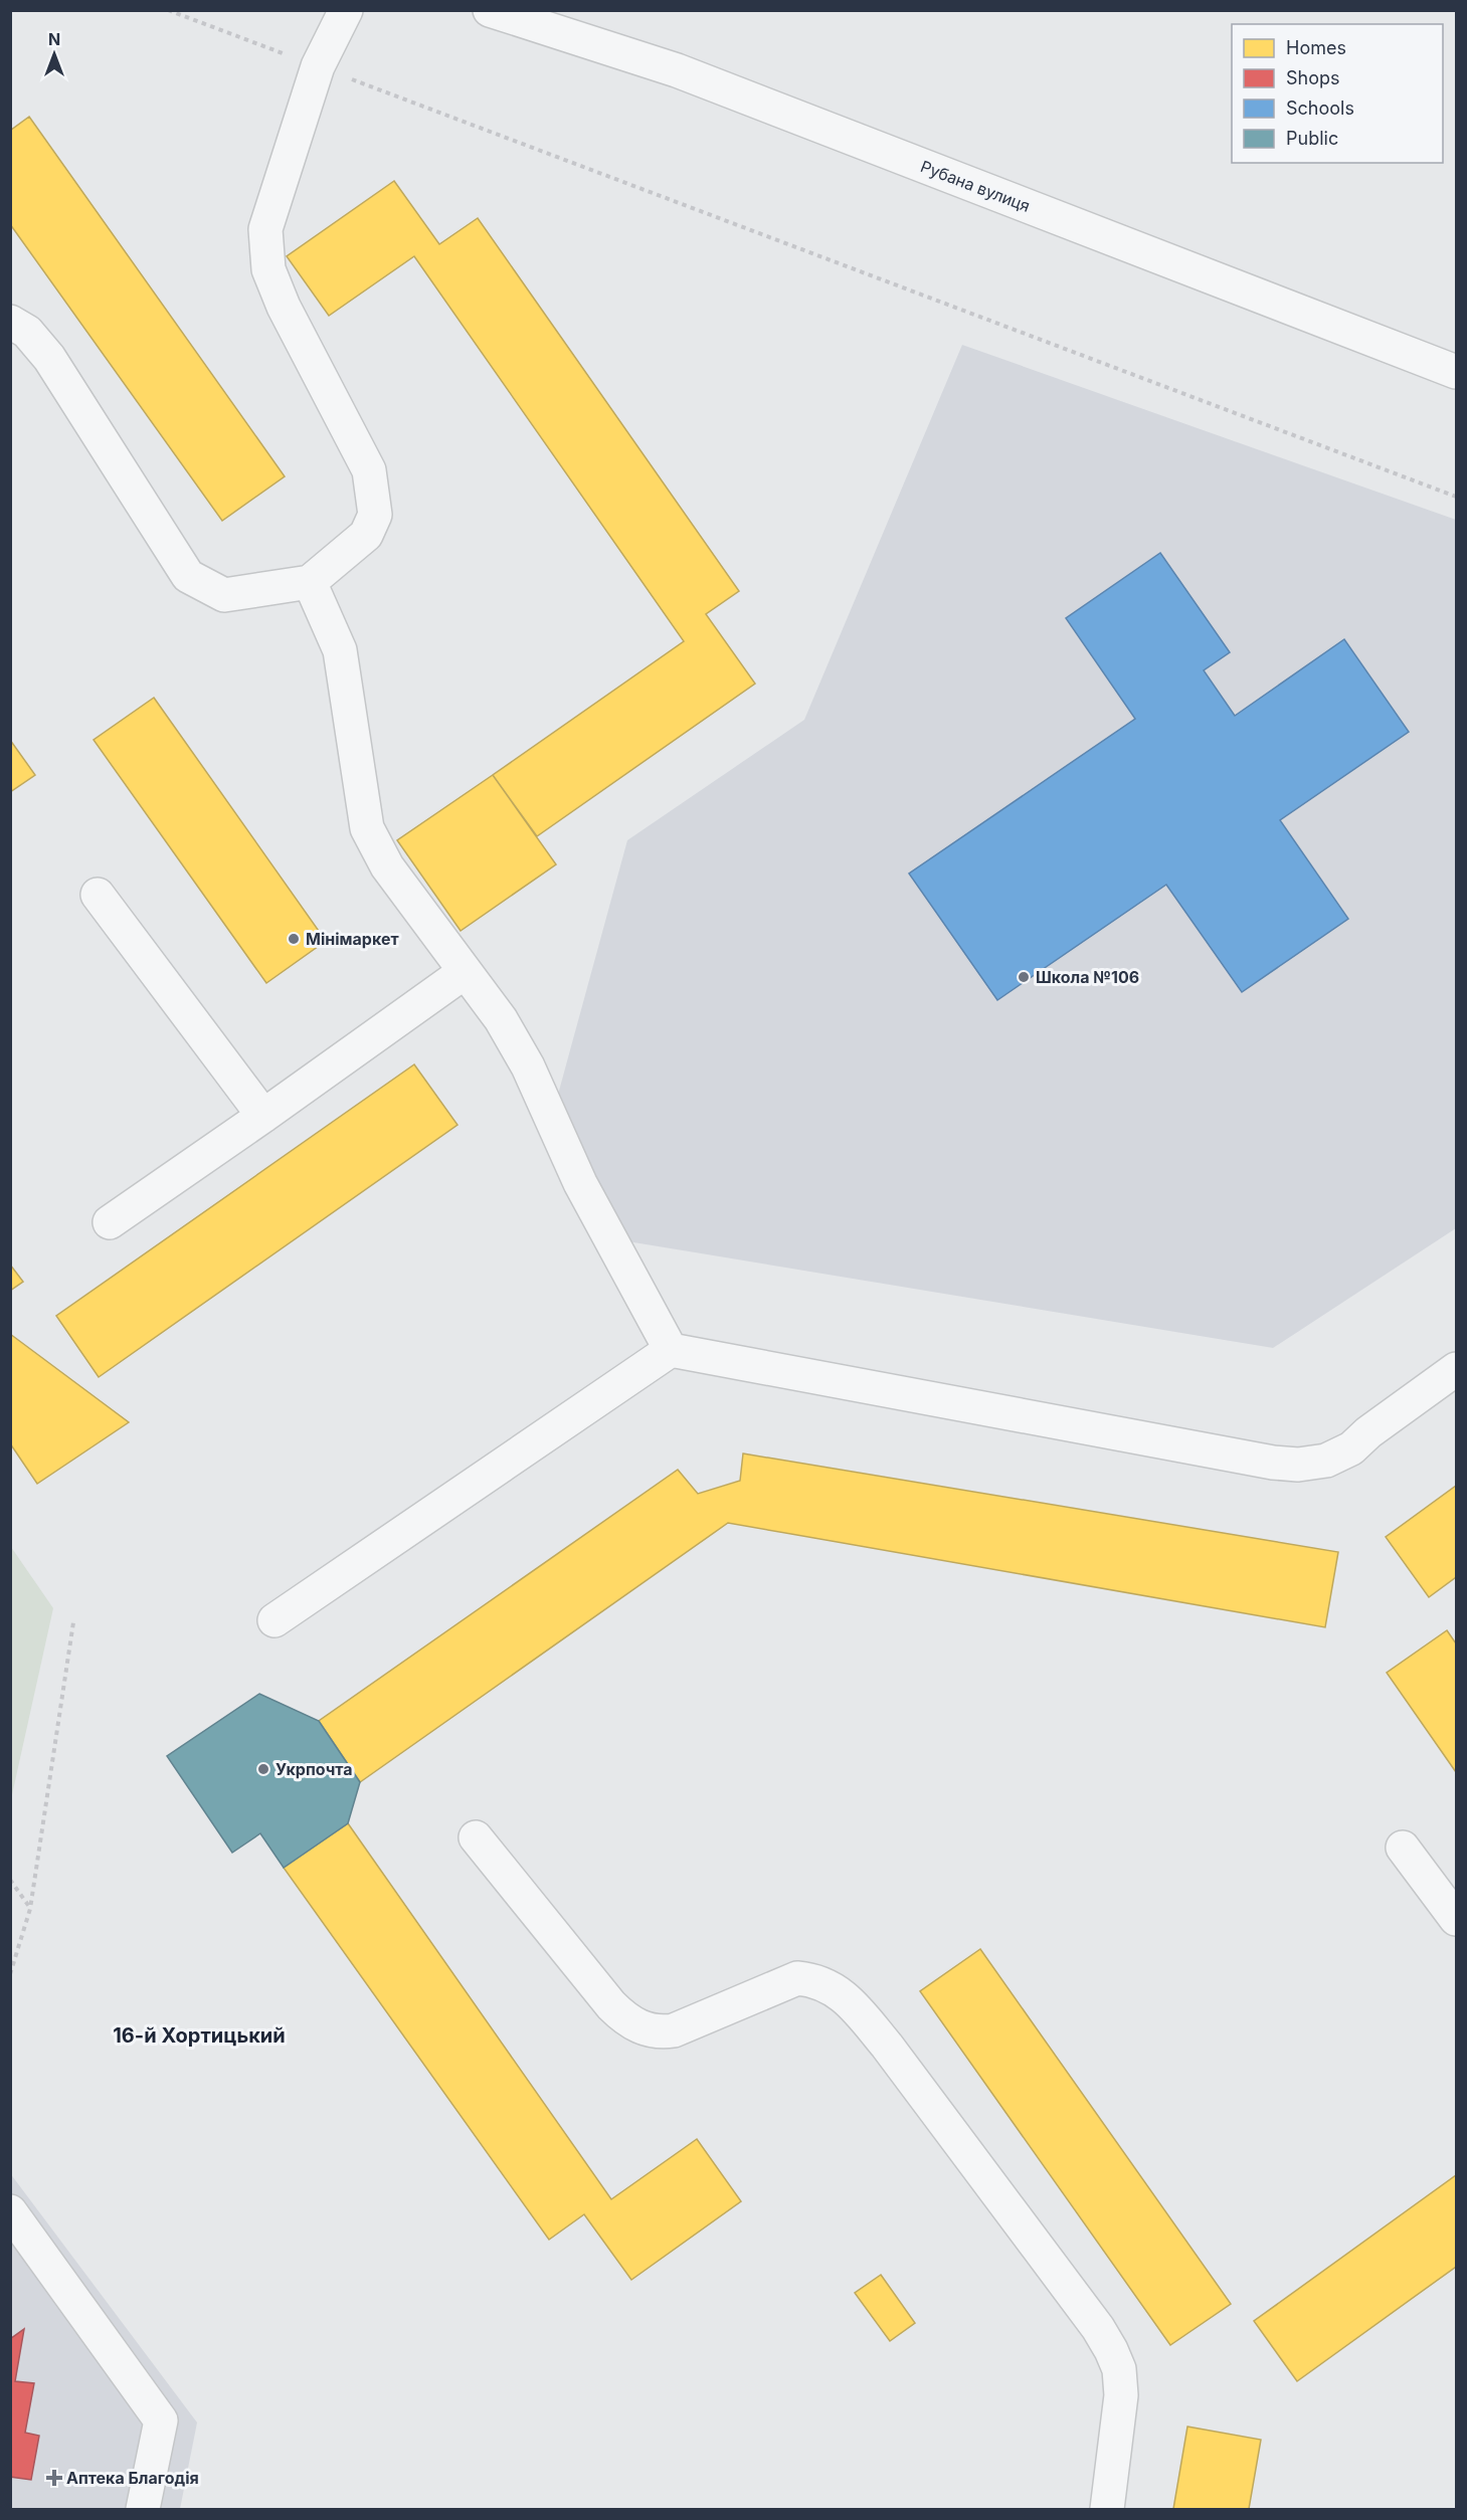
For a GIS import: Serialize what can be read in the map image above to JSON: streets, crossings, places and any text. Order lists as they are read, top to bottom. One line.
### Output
{"streets":{"street":["Рубана вулиця"]},"districts":["16-й Хортицький"],"places":{"other":["Мiнiмаркет","Школа №106","Укрпочта"],"health":["Аптека Благодiя"]},"legend":["Homes","Shops","Schools","Public"],"north":"top"}
